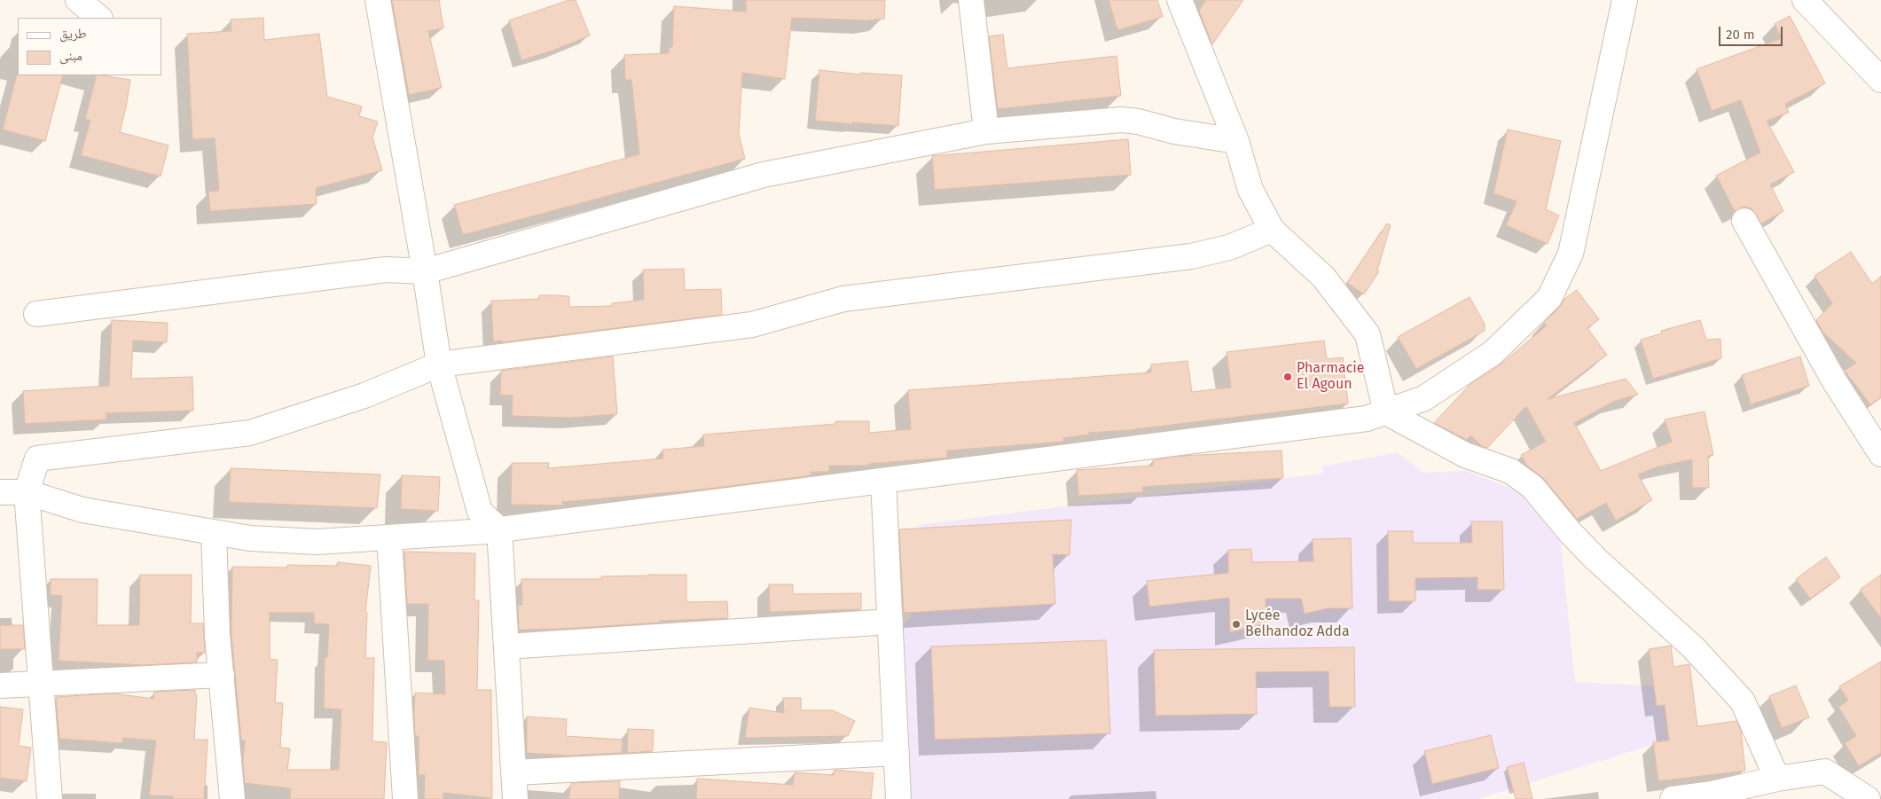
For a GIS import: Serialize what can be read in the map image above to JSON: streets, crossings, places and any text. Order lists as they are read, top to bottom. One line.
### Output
{"places":["Pharmacie El Agoun","Lycée Belhandoz Adda"],"legend":["طريق","مبنى"],"scale_bar":"20 m"}
